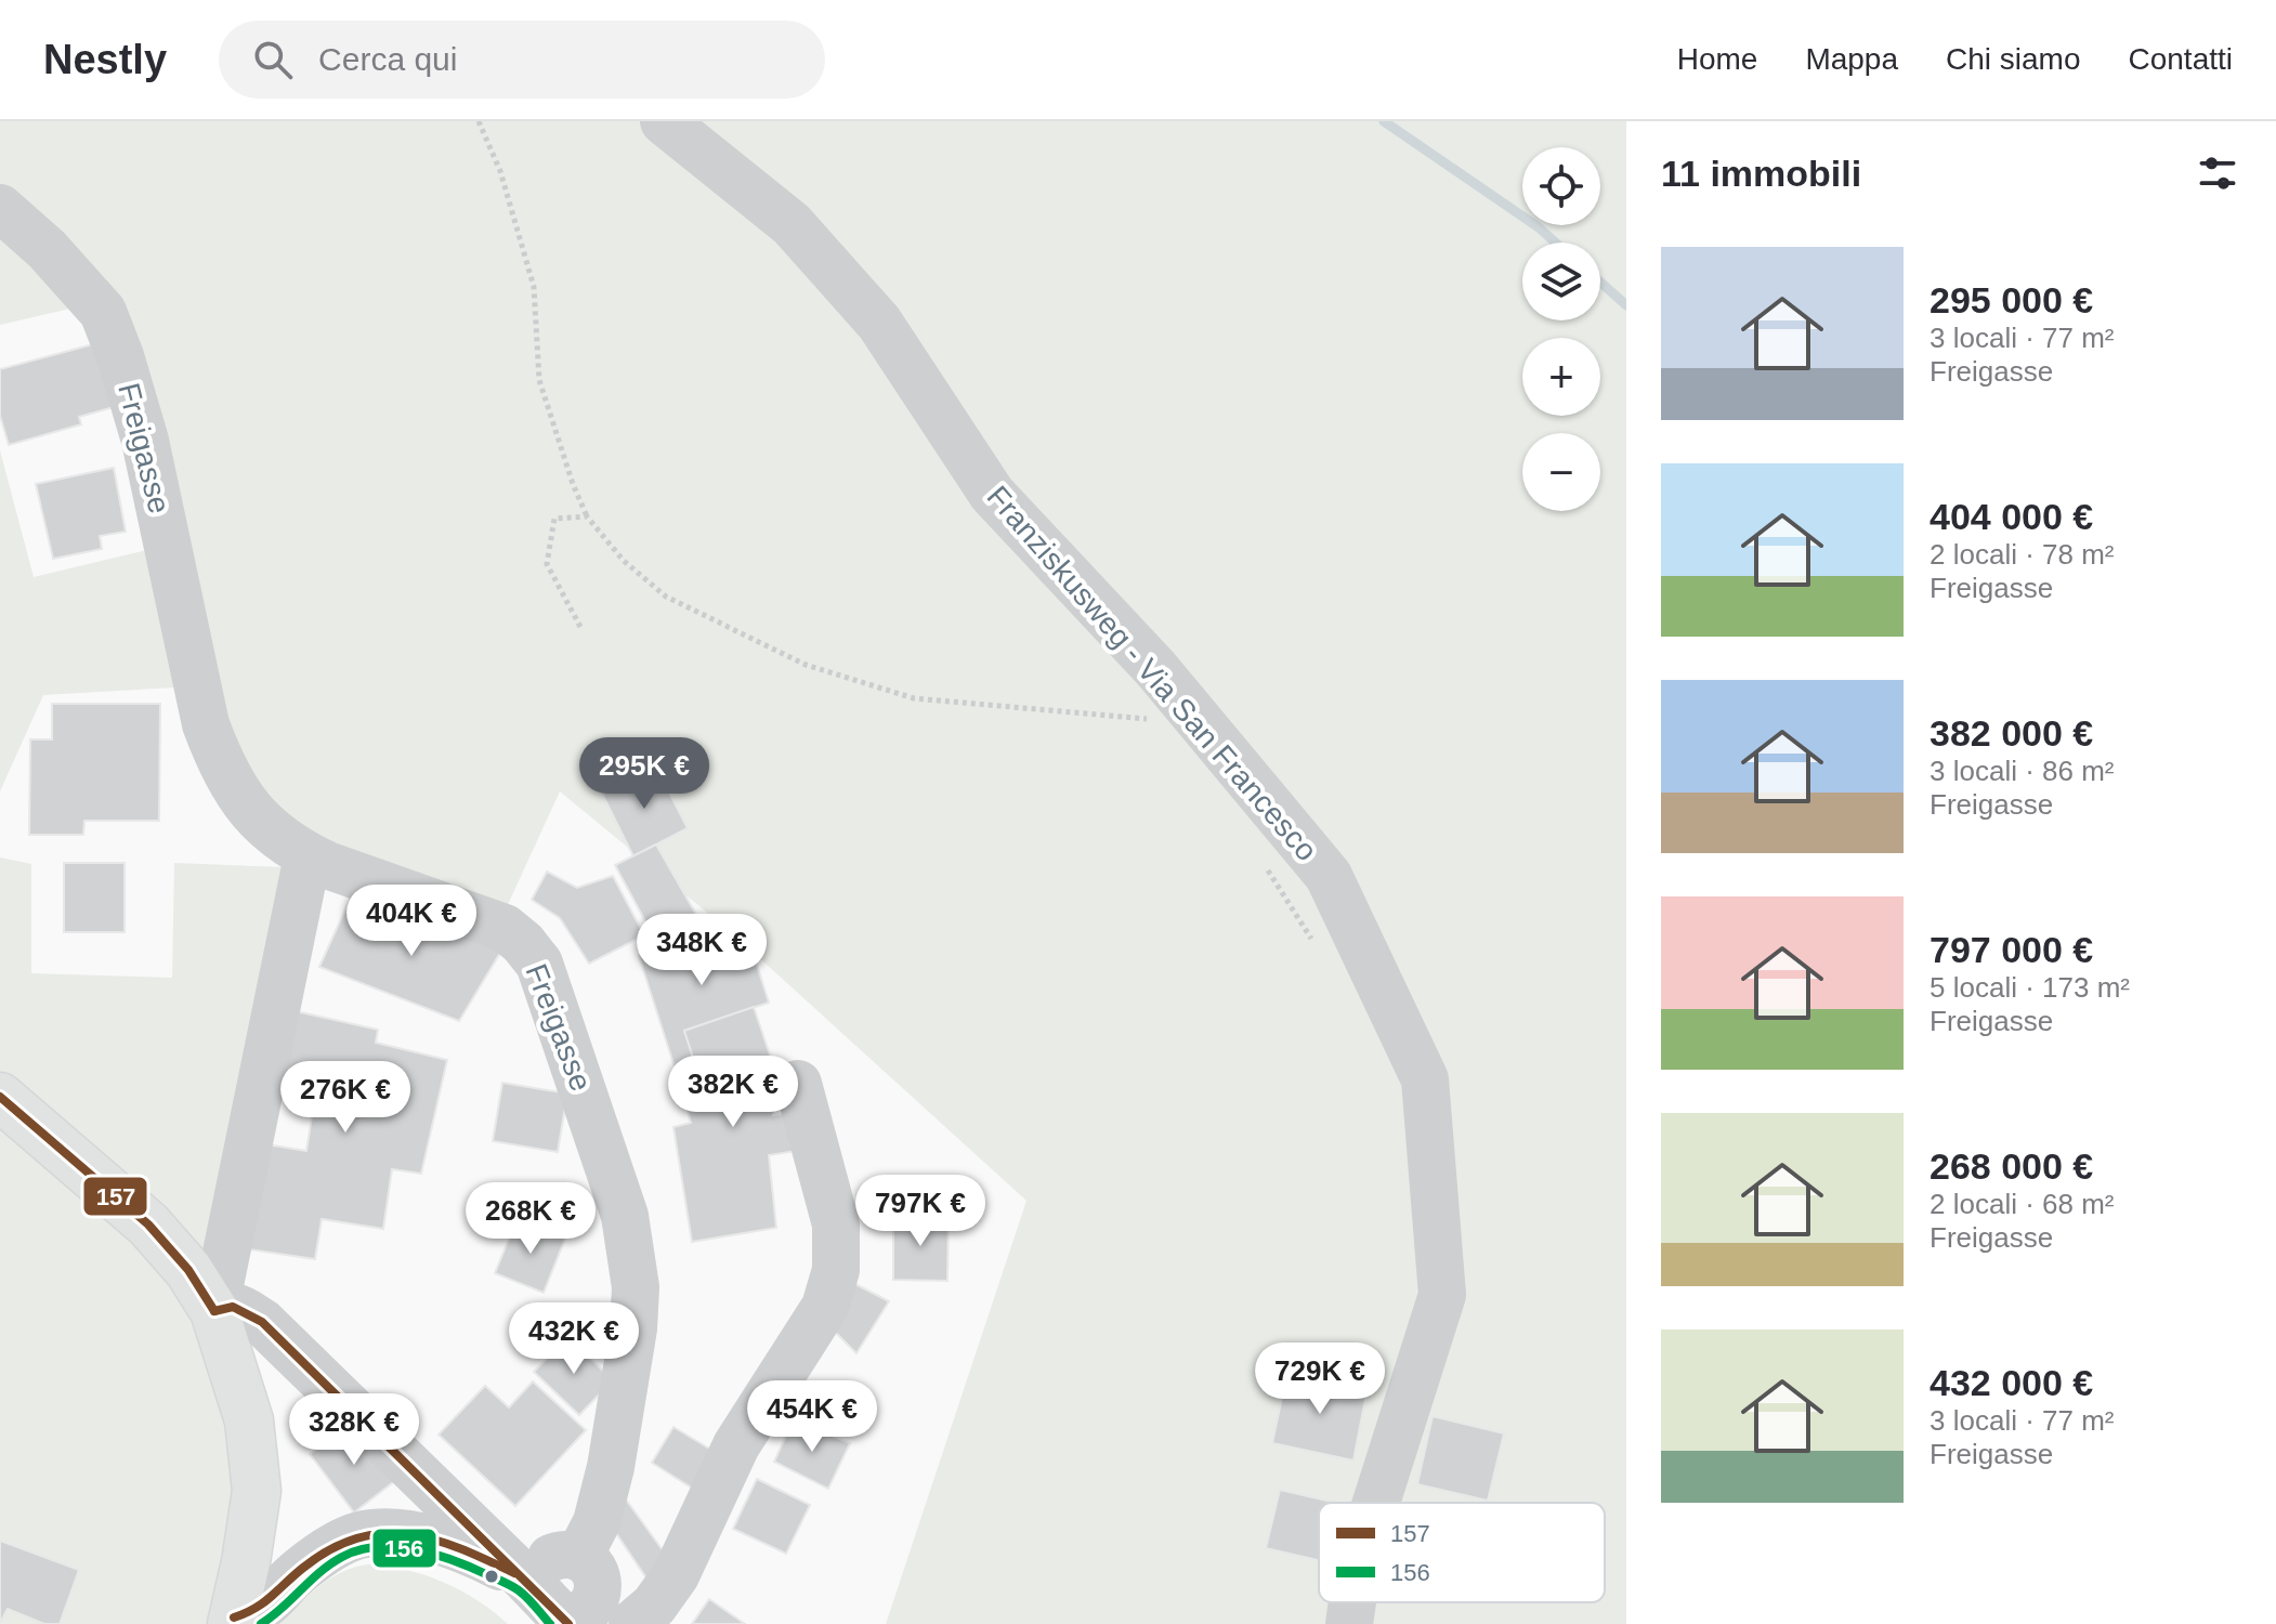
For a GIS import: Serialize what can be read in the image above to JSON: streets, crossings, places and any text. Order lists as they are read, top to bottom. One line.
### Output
{"streets":{"street":["Freigasse","Franziskusweg - Via San Francesco"]},"lines":["transit line 157","transit line 156"],"legend":["157","156"],"page":{"header":"Nestly","search":"Cerca qui","nav":["Home","Mappa","Chi siamo","Contatti"],"heading":"11 immobili","map_buttons":["+","−"],"list":[{"name":"295 000 €","note":"3 locali · 77 m² · Freigasse"},{"name":"404 000 €","note":"2 locali · 78 m² · Freigasse"},{"name":"382 000 €","note":"3 locali · 86 m² · Freigasse"},{"name":"797 000 €","note":"5 locali · 173 m² · Freigasse"},{"name":"268 000 €","note":"2 locali · 68 m² · Freigasse"},{"name":"432 000 €","note":"3 locali · 77 m² · Freigasse"}],"price":["295K €","404K €","348K €","382K €","276K €","797K €","268K €","432K €","729K €","454K €","328K €"]}}
